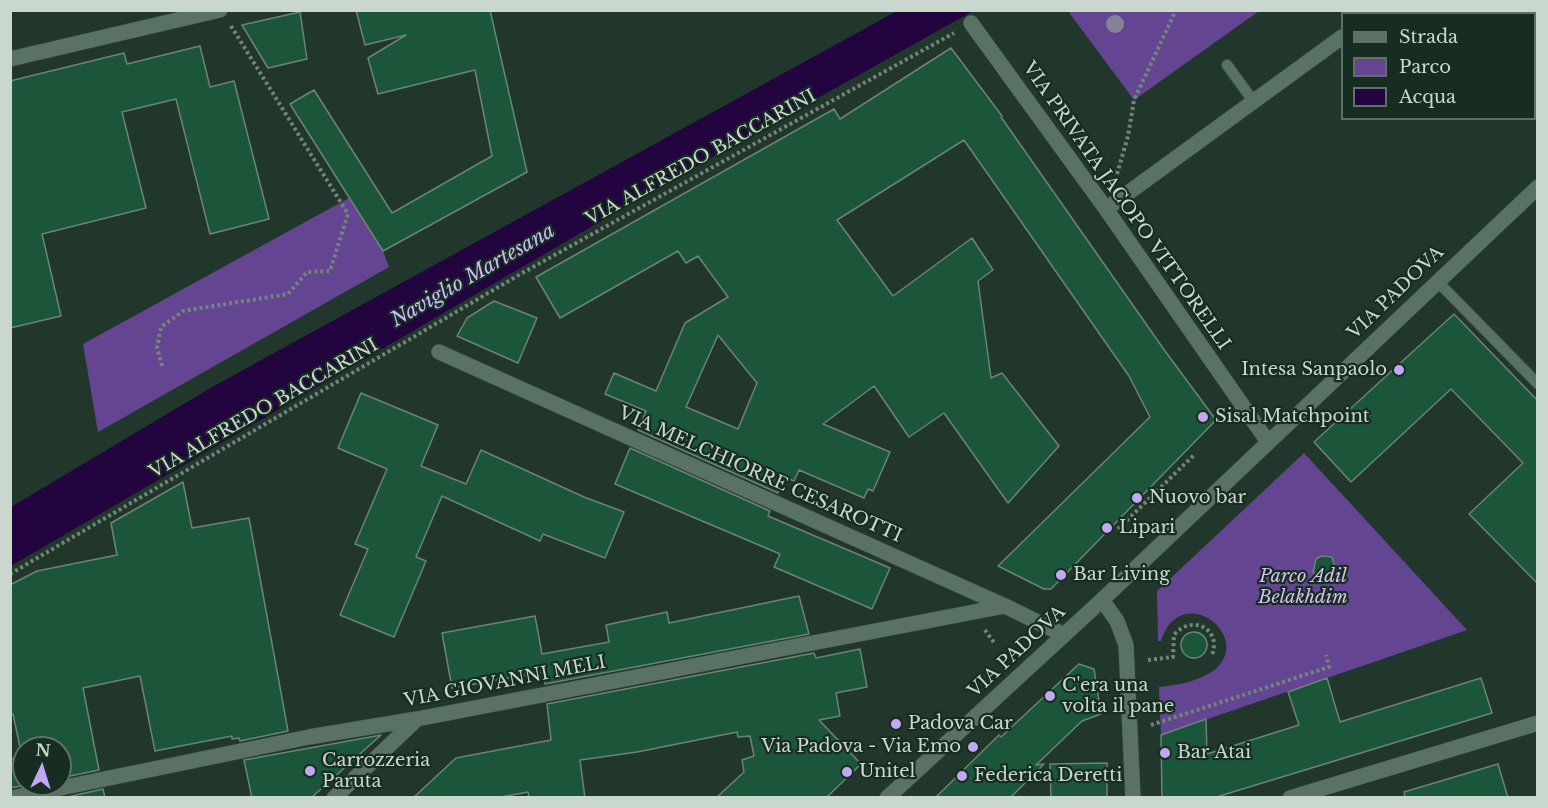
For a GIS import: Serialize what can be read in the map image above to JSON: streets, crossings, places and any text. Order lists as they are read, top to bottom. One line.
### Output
{"streets":{"street":["VIA PRIVATA JACOPO VITTORELLI","VIA PADOVA","VIA MELCHIORRE CESAROTTI","VIA GIOVANNI MELI"],"path":["VIA ALFREDO BACCARINI"]},"crossings":[["VIA ALFREDO BACCARINI","VIA PRIVATA JACOPO VITTORELLI"],["VIA PRIVATA JACOPO VITTORELLI","VIA PADOVA"],["VIA PADOVA","VIA MELCHIORRE CESAROTTI"],["VIA MELCHIORRE CESAROTTI","VIA GIOVANNI MELI"]],"water":["Naviglio Martesana"],"parks":["Parco Adil Belakhdim"],"places":["Intesa Sanpaolo","Sisal Matchpoint","Nuovo bar","Lipari","Bar Living","C'era una volta il pane","Padova Car","Via Padova - Via Emo","Bar Atai","Carrozzeria Paruta","Unitel","Federica Deretti"],"legend":["Strada","Parco","Acqua"],"north":"top"}
